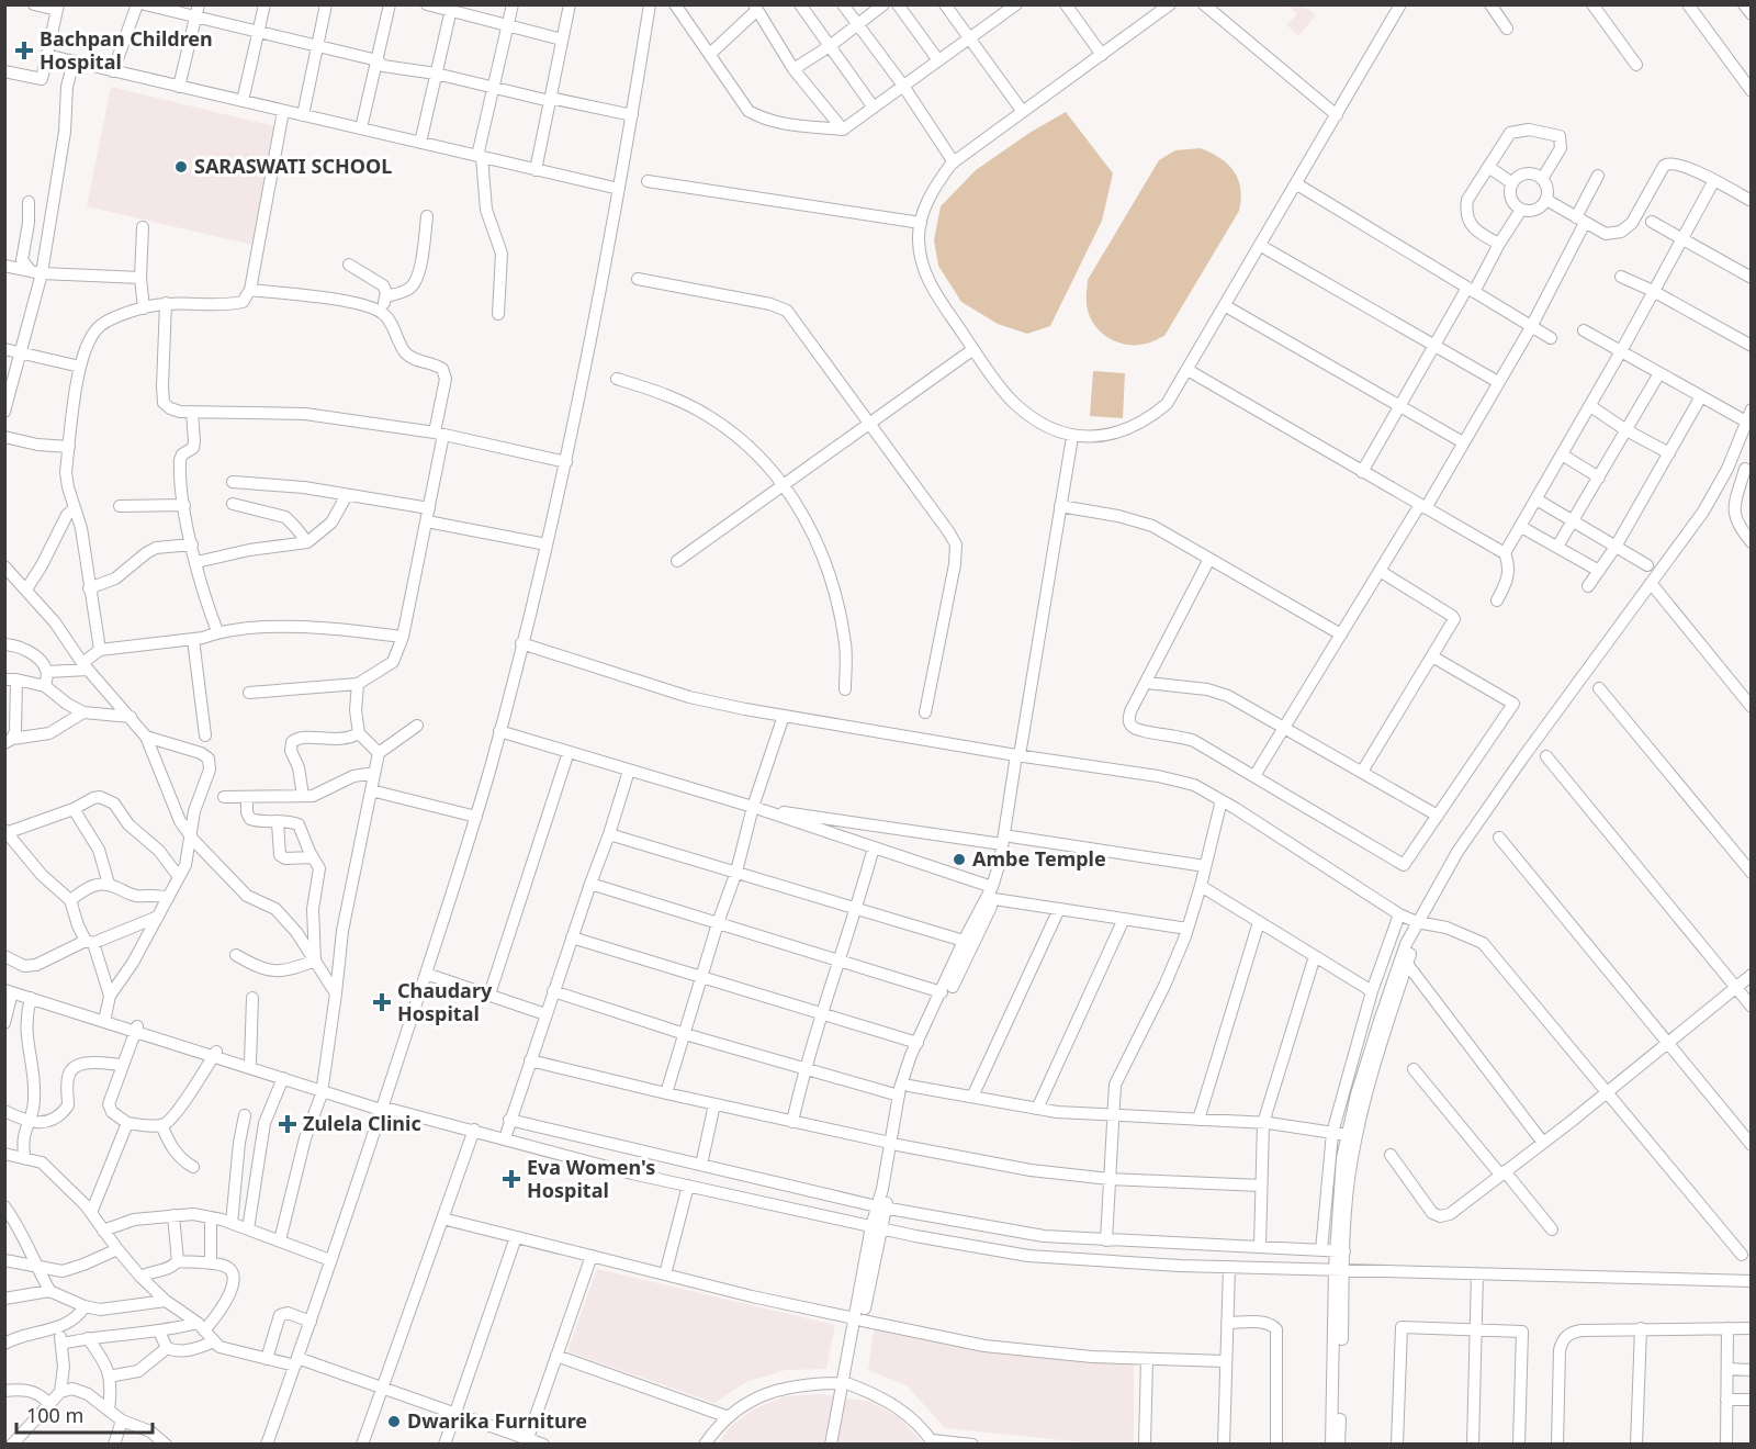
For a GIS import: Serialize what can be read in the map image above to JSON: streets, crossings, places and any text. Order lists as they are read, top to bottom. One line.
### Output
{"places":{"health":["Bachpan Children Hospital","Chaudary Hospital","Zulela Clinic","Eva Women's Hospital"],"other":["SARASWATI SCHOOL","Ambe Temple","Dwarika Furniture"]},"scale_bar":"100 m"}
